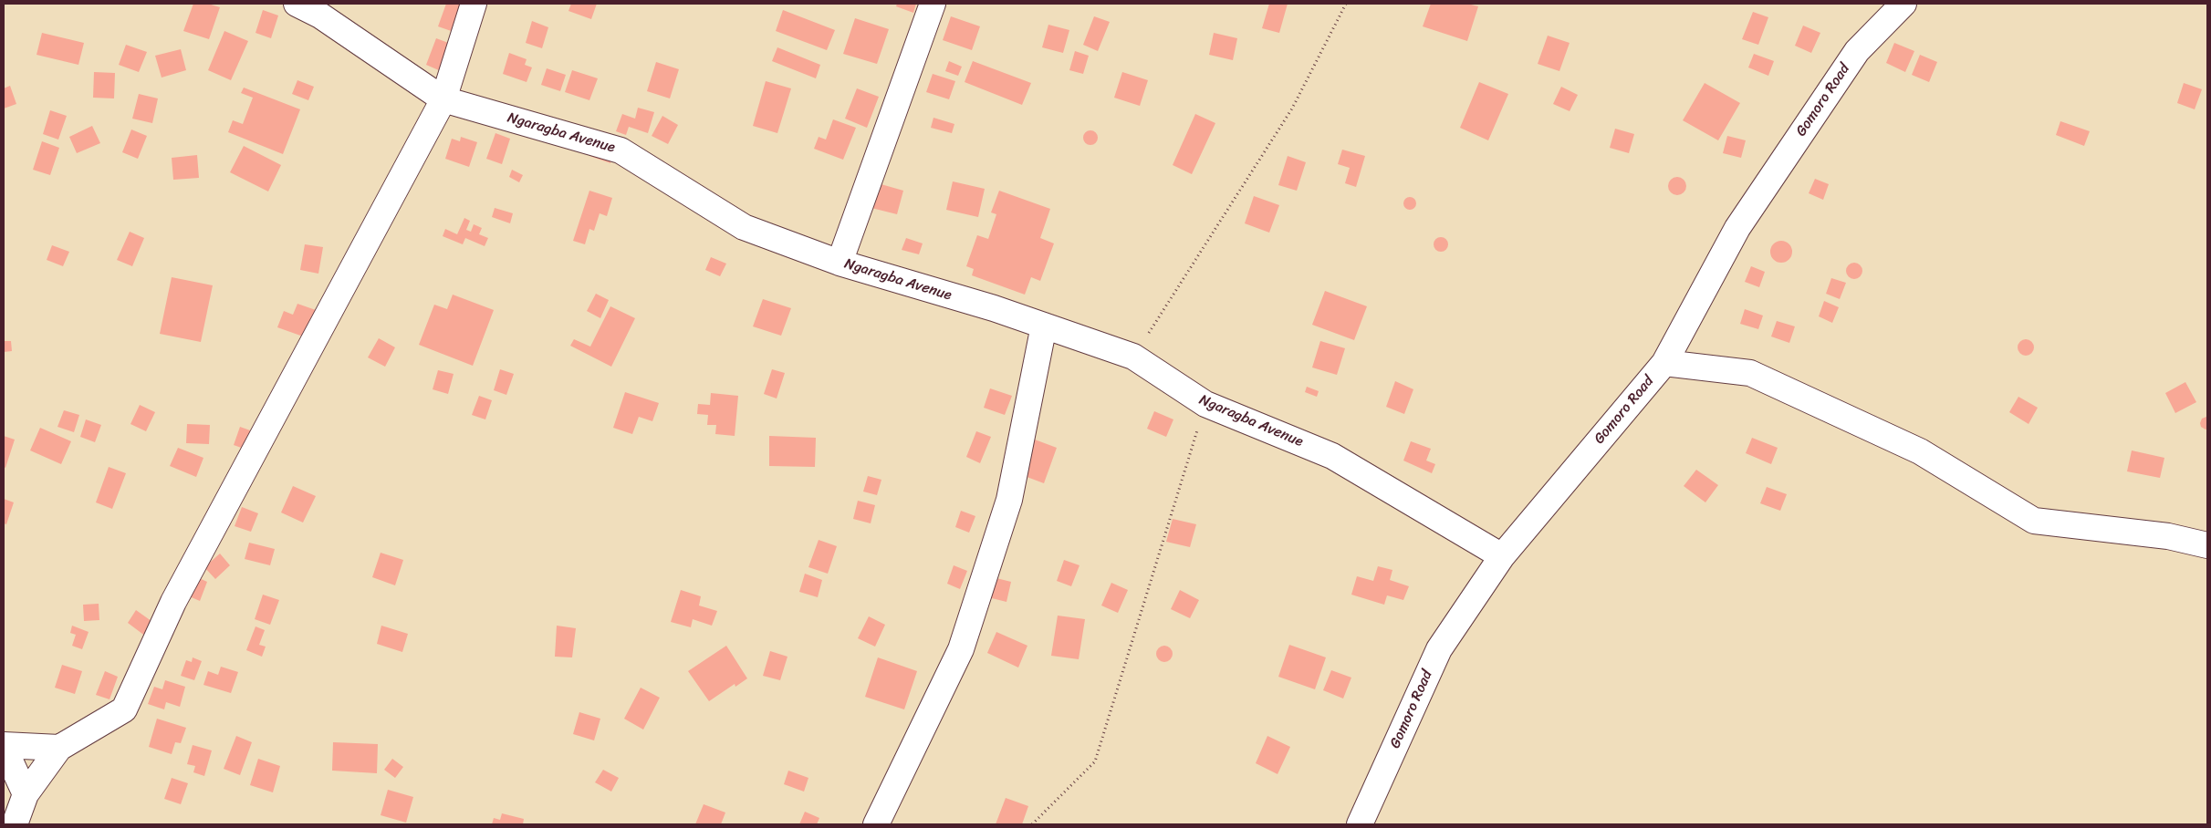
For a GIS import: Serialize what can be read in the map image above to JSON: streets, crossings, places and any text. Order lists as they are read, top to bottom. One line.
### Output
{"streets":{"street":["Gomoro Road","Ngaragba Avenue"]},"crossings":[["Gomoro Road","Ngaragba Avenue"]]}
